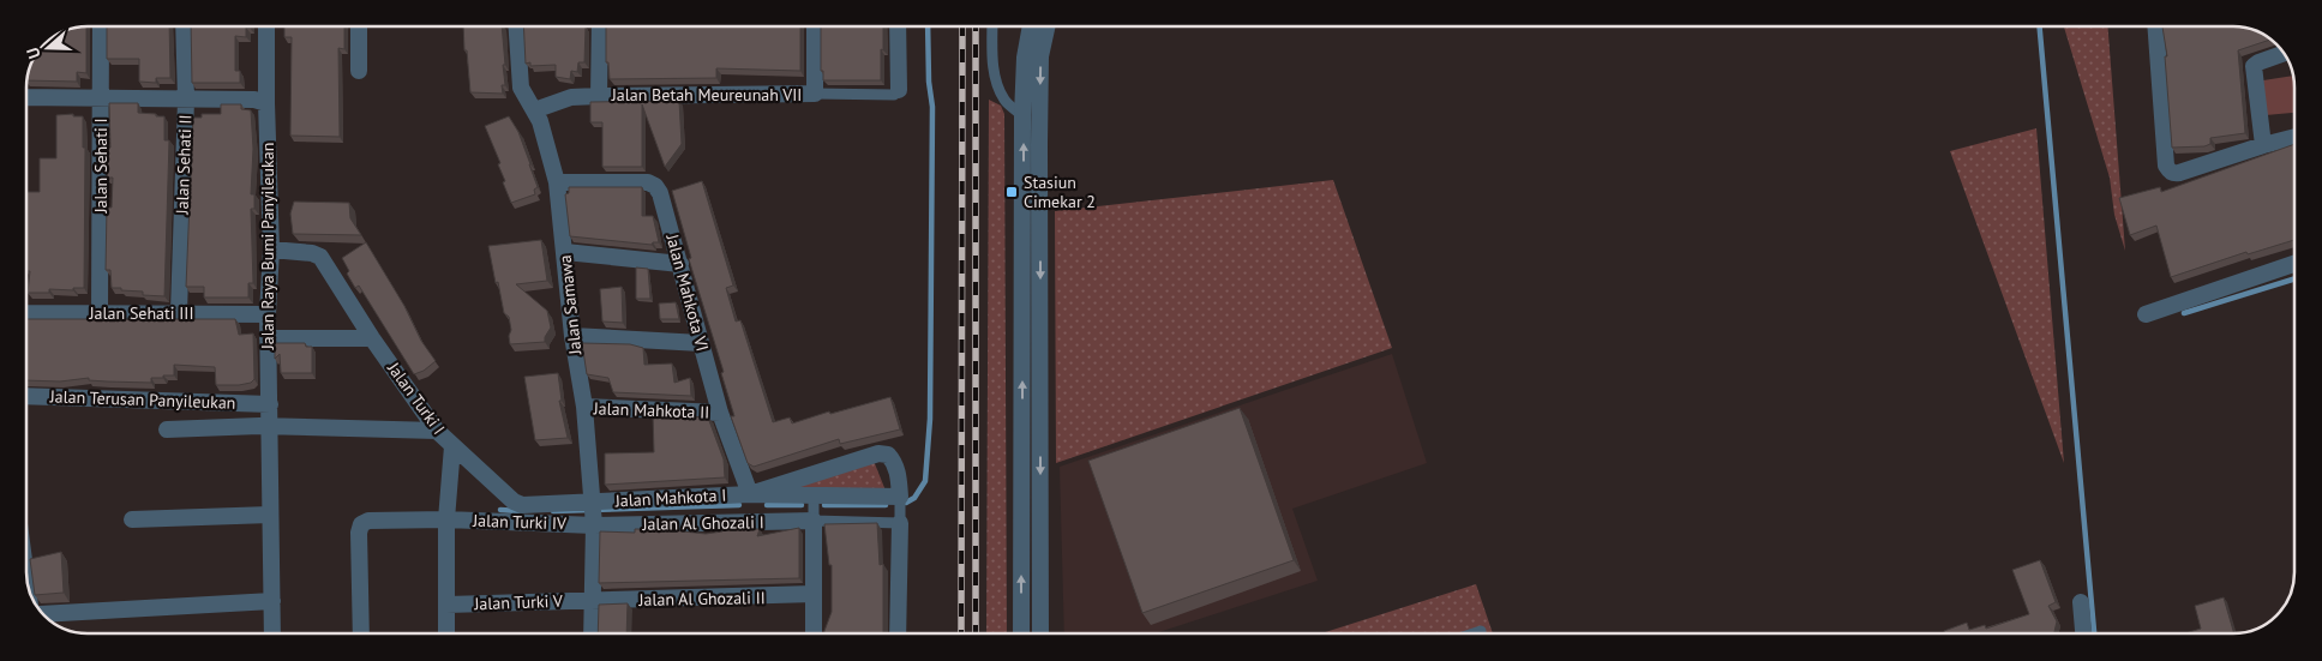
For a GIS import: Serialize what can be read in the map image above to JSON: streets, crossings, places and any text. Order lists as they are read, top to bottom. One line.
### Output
{"streets":{"street":["Jalan Betah Meureunah VII","Jalan Sehati II","Jalan Sehati I","Jalan Raya Bumi Panyileukan","Jalan Mahkota VI","Jalan Samawa","Jalan Sehati III","Jalan Turki I","Jalan Terusan Panyileukan","Jalan Mahkota II","Jalan Mahkota I","Jalan Turki IV","Jalan Al Ghozali I","Jalan Al Ghozali II","Jalan Turki V"]},"crossings":[["Jalan Betah Meureunah VII","Jalan Samawa"],["Jalan Sehati II","Jalan Sehati III"],["Jalan Sehati I","Jalan Sehati III"],["Jalan Raya Bumi Panyileukan","Jalan Sehati III"],["Jalan Raya Bumi Panyileukan","Jalan Turki I"],["Jalan Raya Bumi Panyileukan","Jalan Terusan Panyileukan"],["Jalan Mahkota VI","Jalan Samawa"],["Jalan Mahkota VI","Jalan Mahkota II"],["Jalan Mahkota VI","Jalan Mahkota I"],["Jalan Samawa","Jalan Turki I"],["Jalan Samawa","Jalan Mahkota II"],["Jalan Samawa","Jalan Mahkota I"],["Jalan Samawa","Jalan Turki IV"],["Jalan Samawa","Jalan Al Ghozali I"],["Jalan Samawa","Jalan Al Ghozali II"],["Jalan Samawa","Jalan Turki V"],["Jalan Turki I","Jalan Mahkota I"],["Jalan Turki I","Jalan Turki IV"],["Jalan Turki I","Jalan Al Ghozali I"],["Jalan Mahkota I","Jalan Turki IV"],["Jalan Mahkota I","Jalan Al Ghozali I"],["Jalan Turki IV","Jalan Al Ghozali I"],["Jalan Al Ghozali II","Jalan Turki V"]],"places":{"transit":["Stasiun Cimekar 2"]},"north":"left"}
